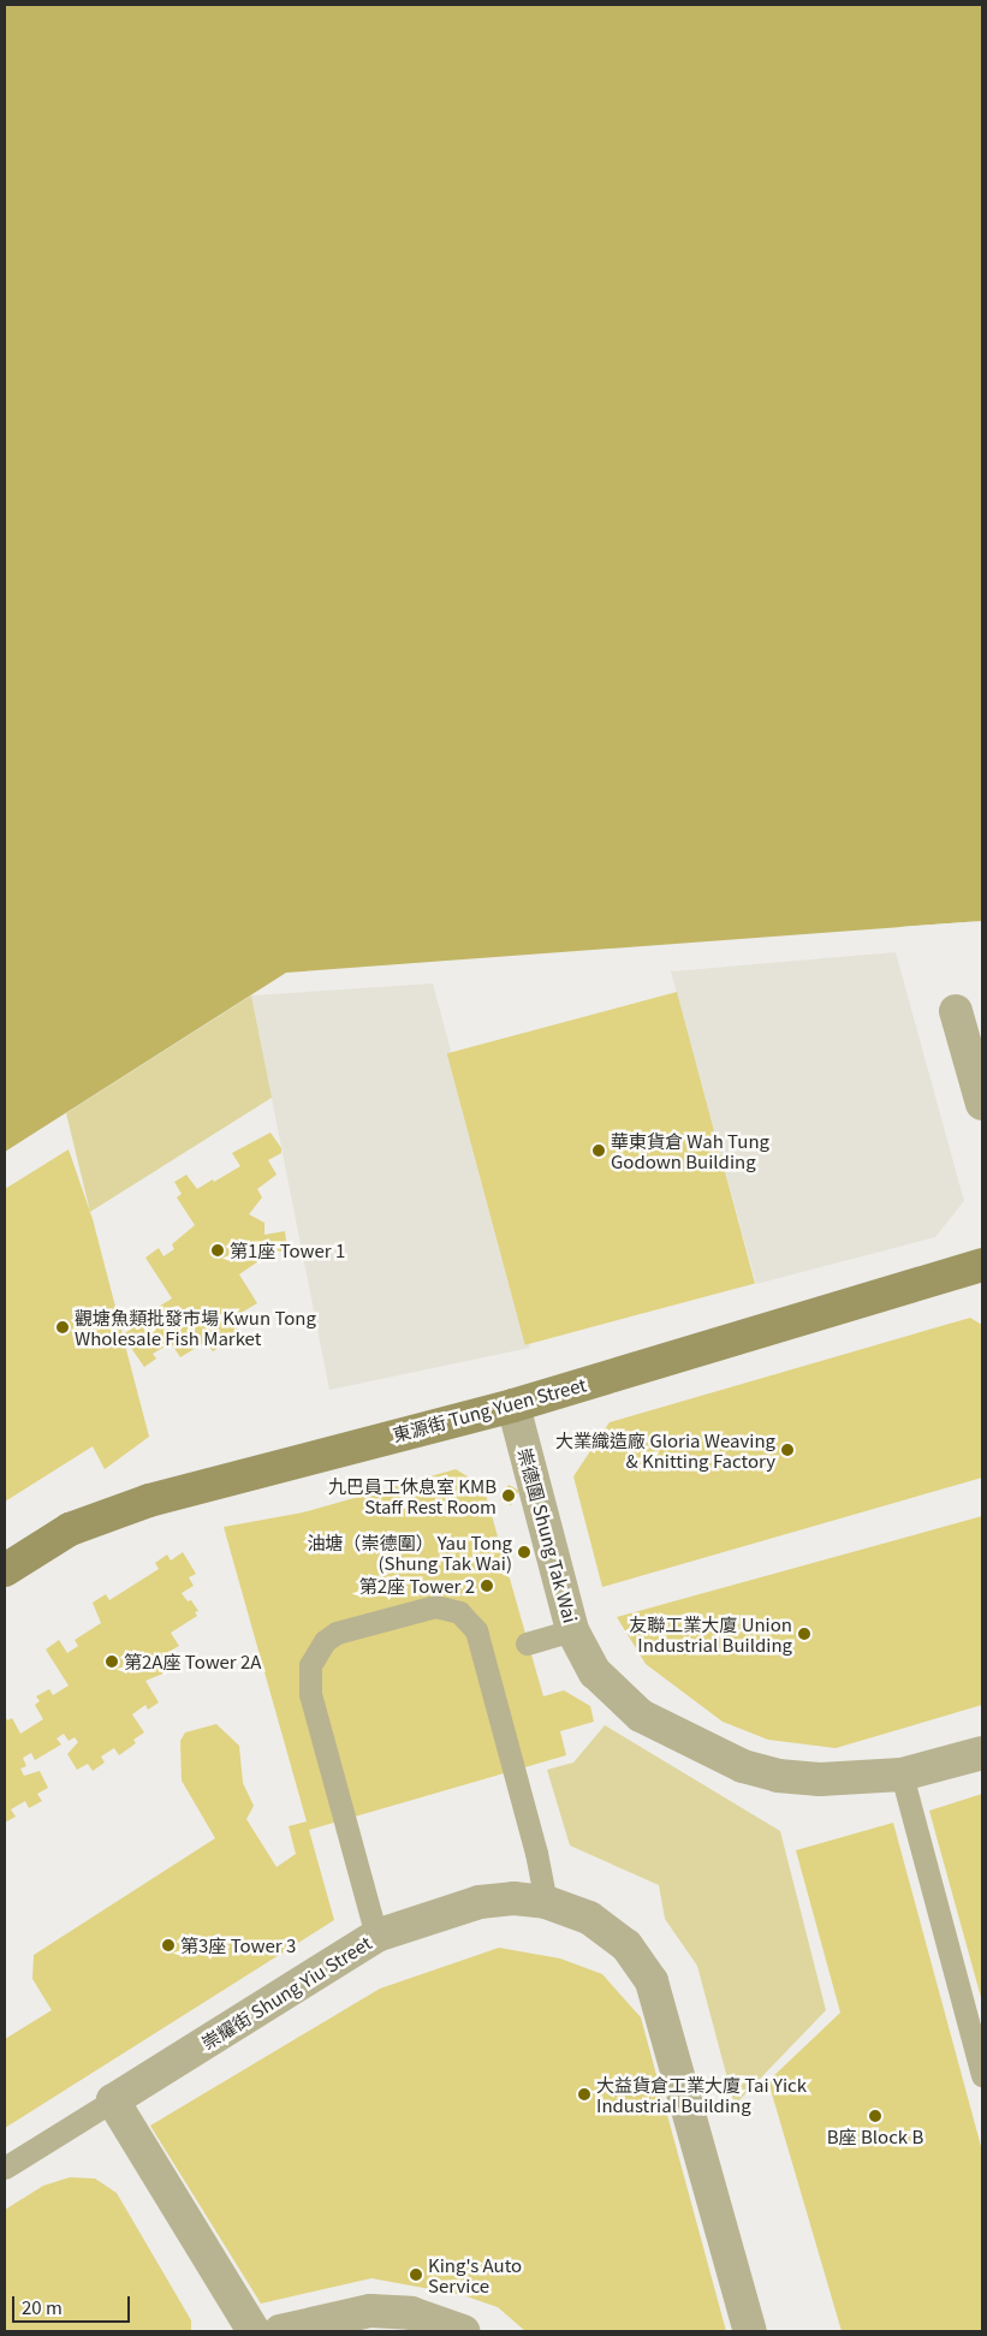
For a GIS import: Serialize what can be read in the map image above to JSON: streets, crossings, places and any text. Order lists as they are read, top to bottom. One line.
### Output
{"streets":{"street":["東源街 Tung Yuen Street","崇德圍 Shung Tak Wai","崇耀街 Shung Yiu Street"]},"crossings":[["東源街 Tung Yuen Street","崇德圍 Shung Tak Wai"]],"places":["華東貨倉 Wah Tung Godown Building","第1座 Tower 1","觀塘魚類批發市場 Kwun Tong Wholesale Fish Market","大業織造廠 Gloria Weaving & Knitting Factory","九巴員工休息室 KMB Staff Rest Room","油塘（崇德圍） Yau Tong (Shung Tak Wai)","第2座 Tower 2","友聯工業大廈 Union Industrial Building","第2A座 Tower 2A","第3座 Tower 3","大益貨倉工業大廈 Tai Yick Industrial Building","B座 Block B","King's Auto Service"],"scale_bar":"20 m"}
